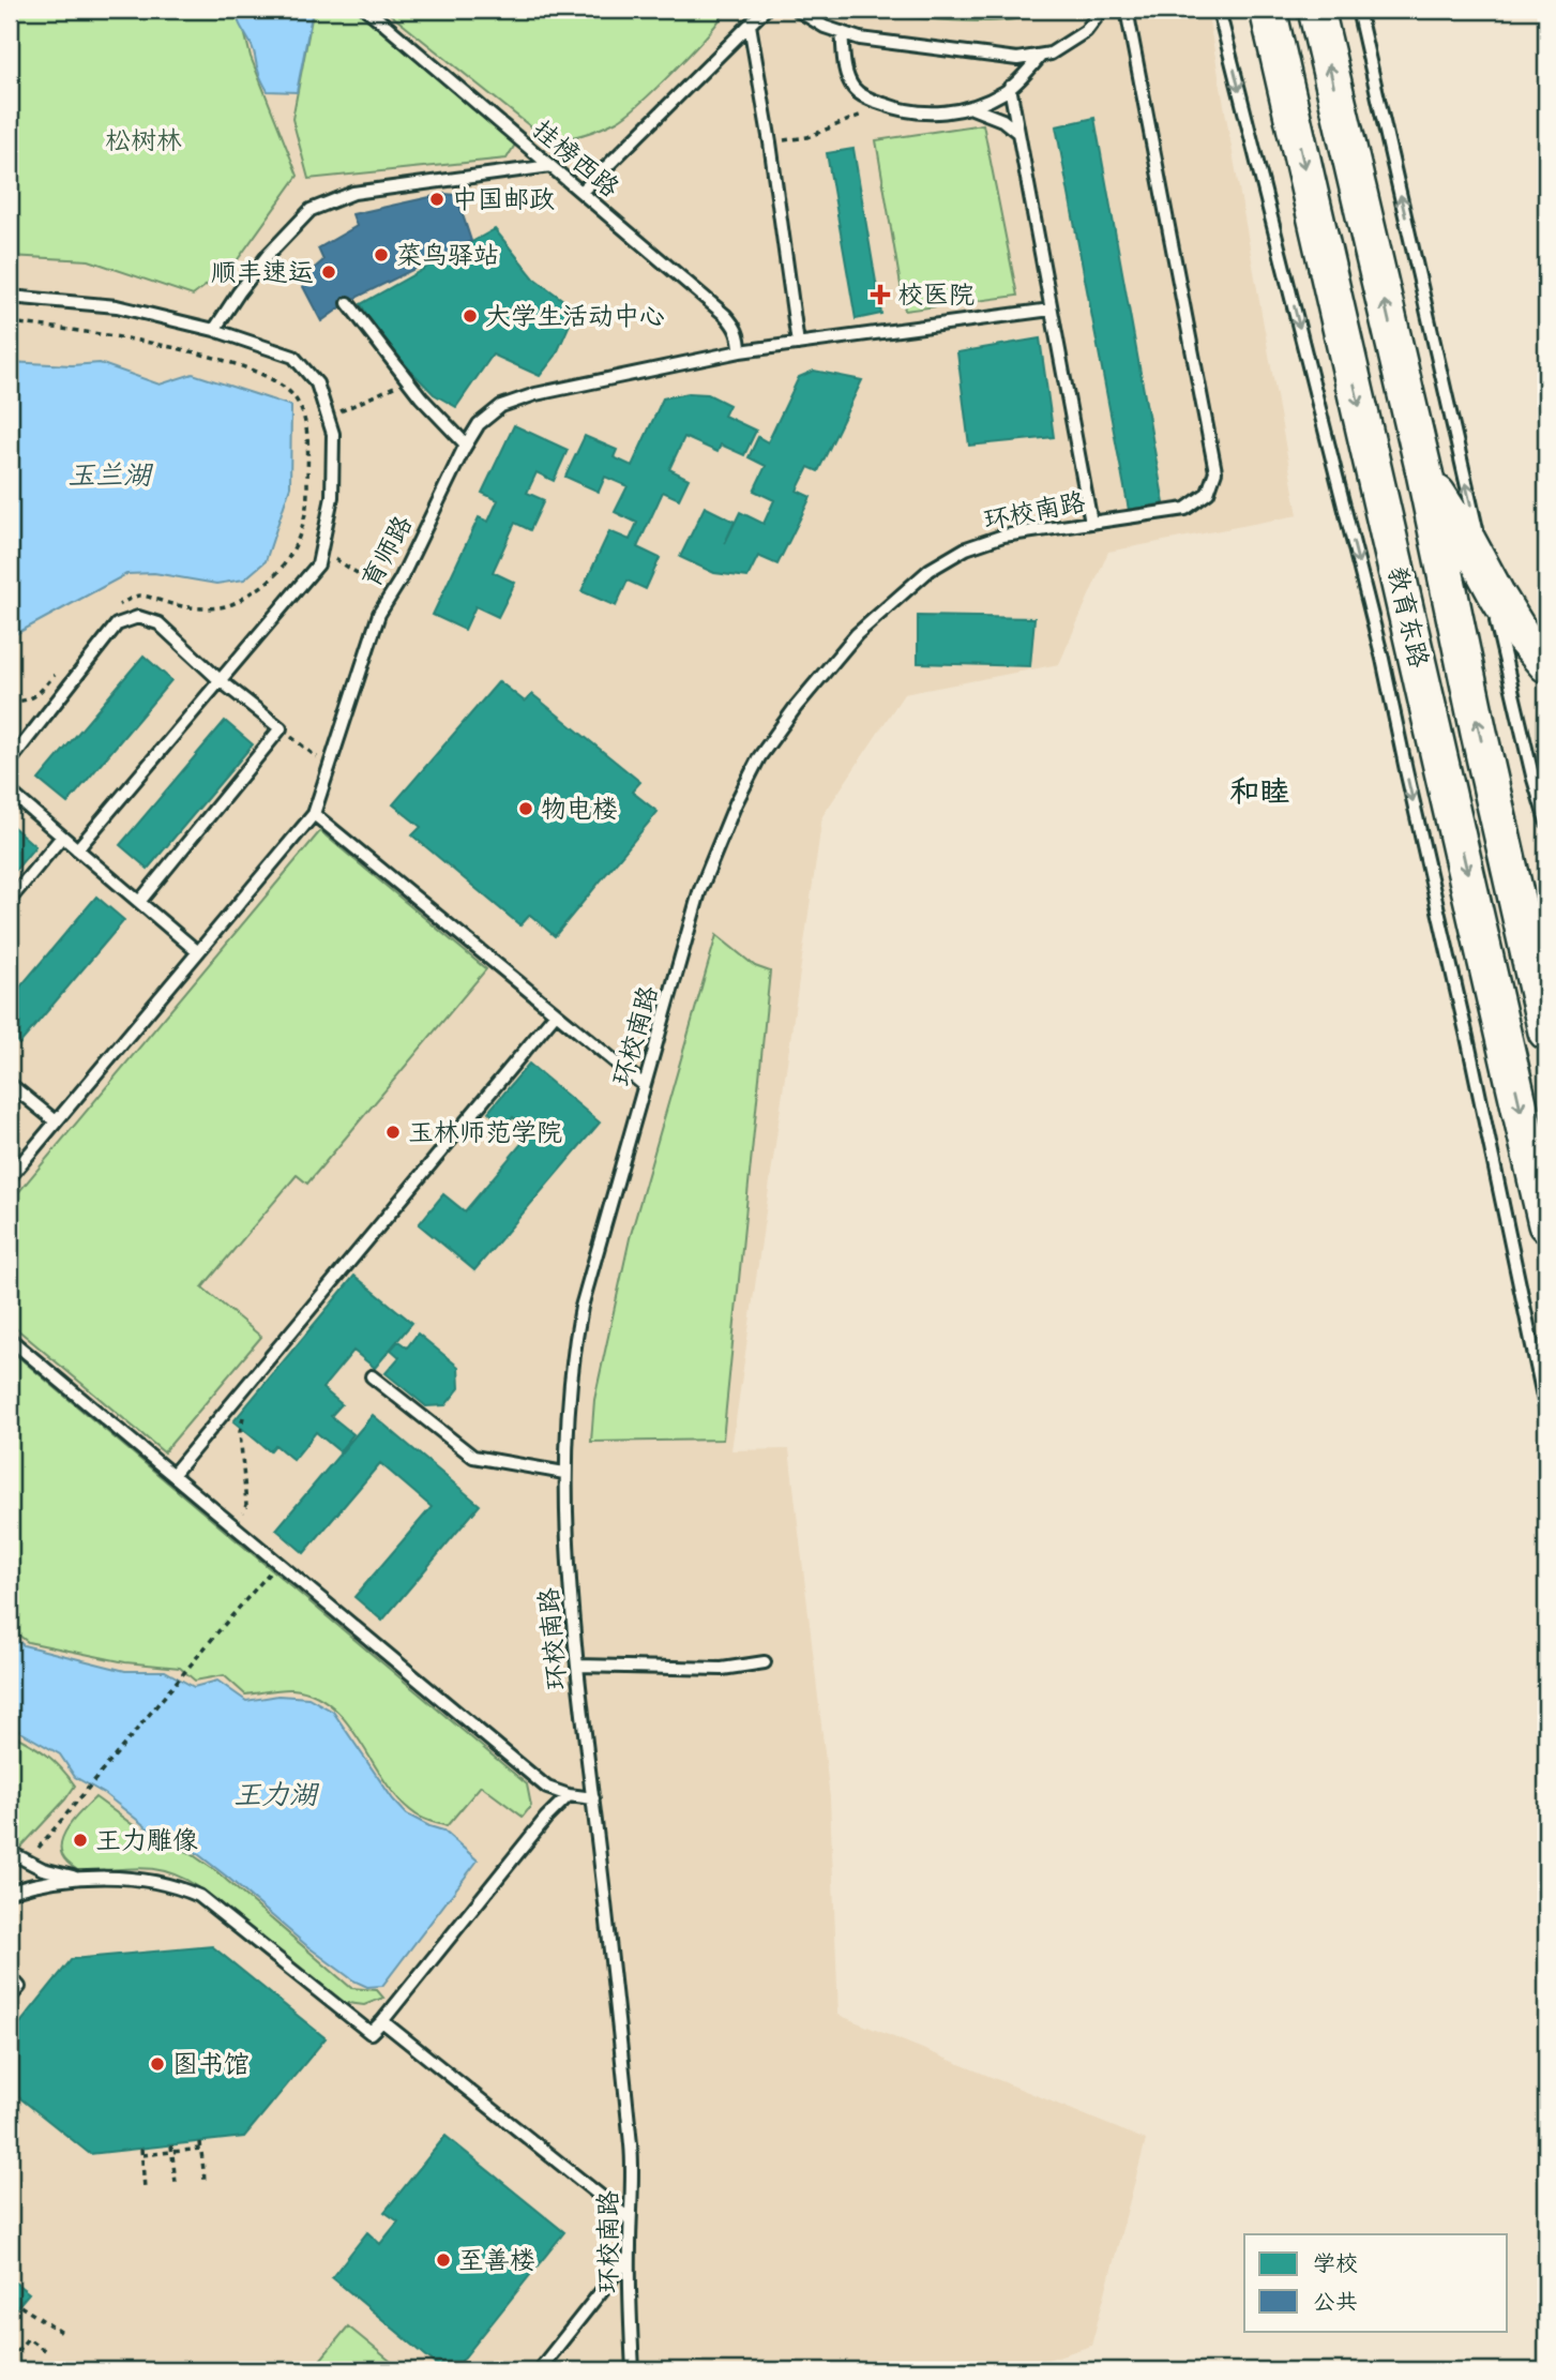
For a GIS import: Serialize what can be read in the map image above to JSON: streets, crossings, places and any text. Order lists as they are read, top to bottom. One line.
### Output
{"streets":{"main road":["教育东路"],"lane":["挂榜西路","环校南路","育师路"]},"crossings":[["挂榜西路","育师路"]],"districts":["和睦"],"water":["玉兰湖","王力湖"],"parks":["松树林"],"places":{"other":["中国邮政","菜鸟驿站","顺丰速运","大学生活动中心","物电楼","玉林师范学院","王力雕像","图书馆","至善楼"],"health":["校医院"]},"legend":["学校","公共"]}
